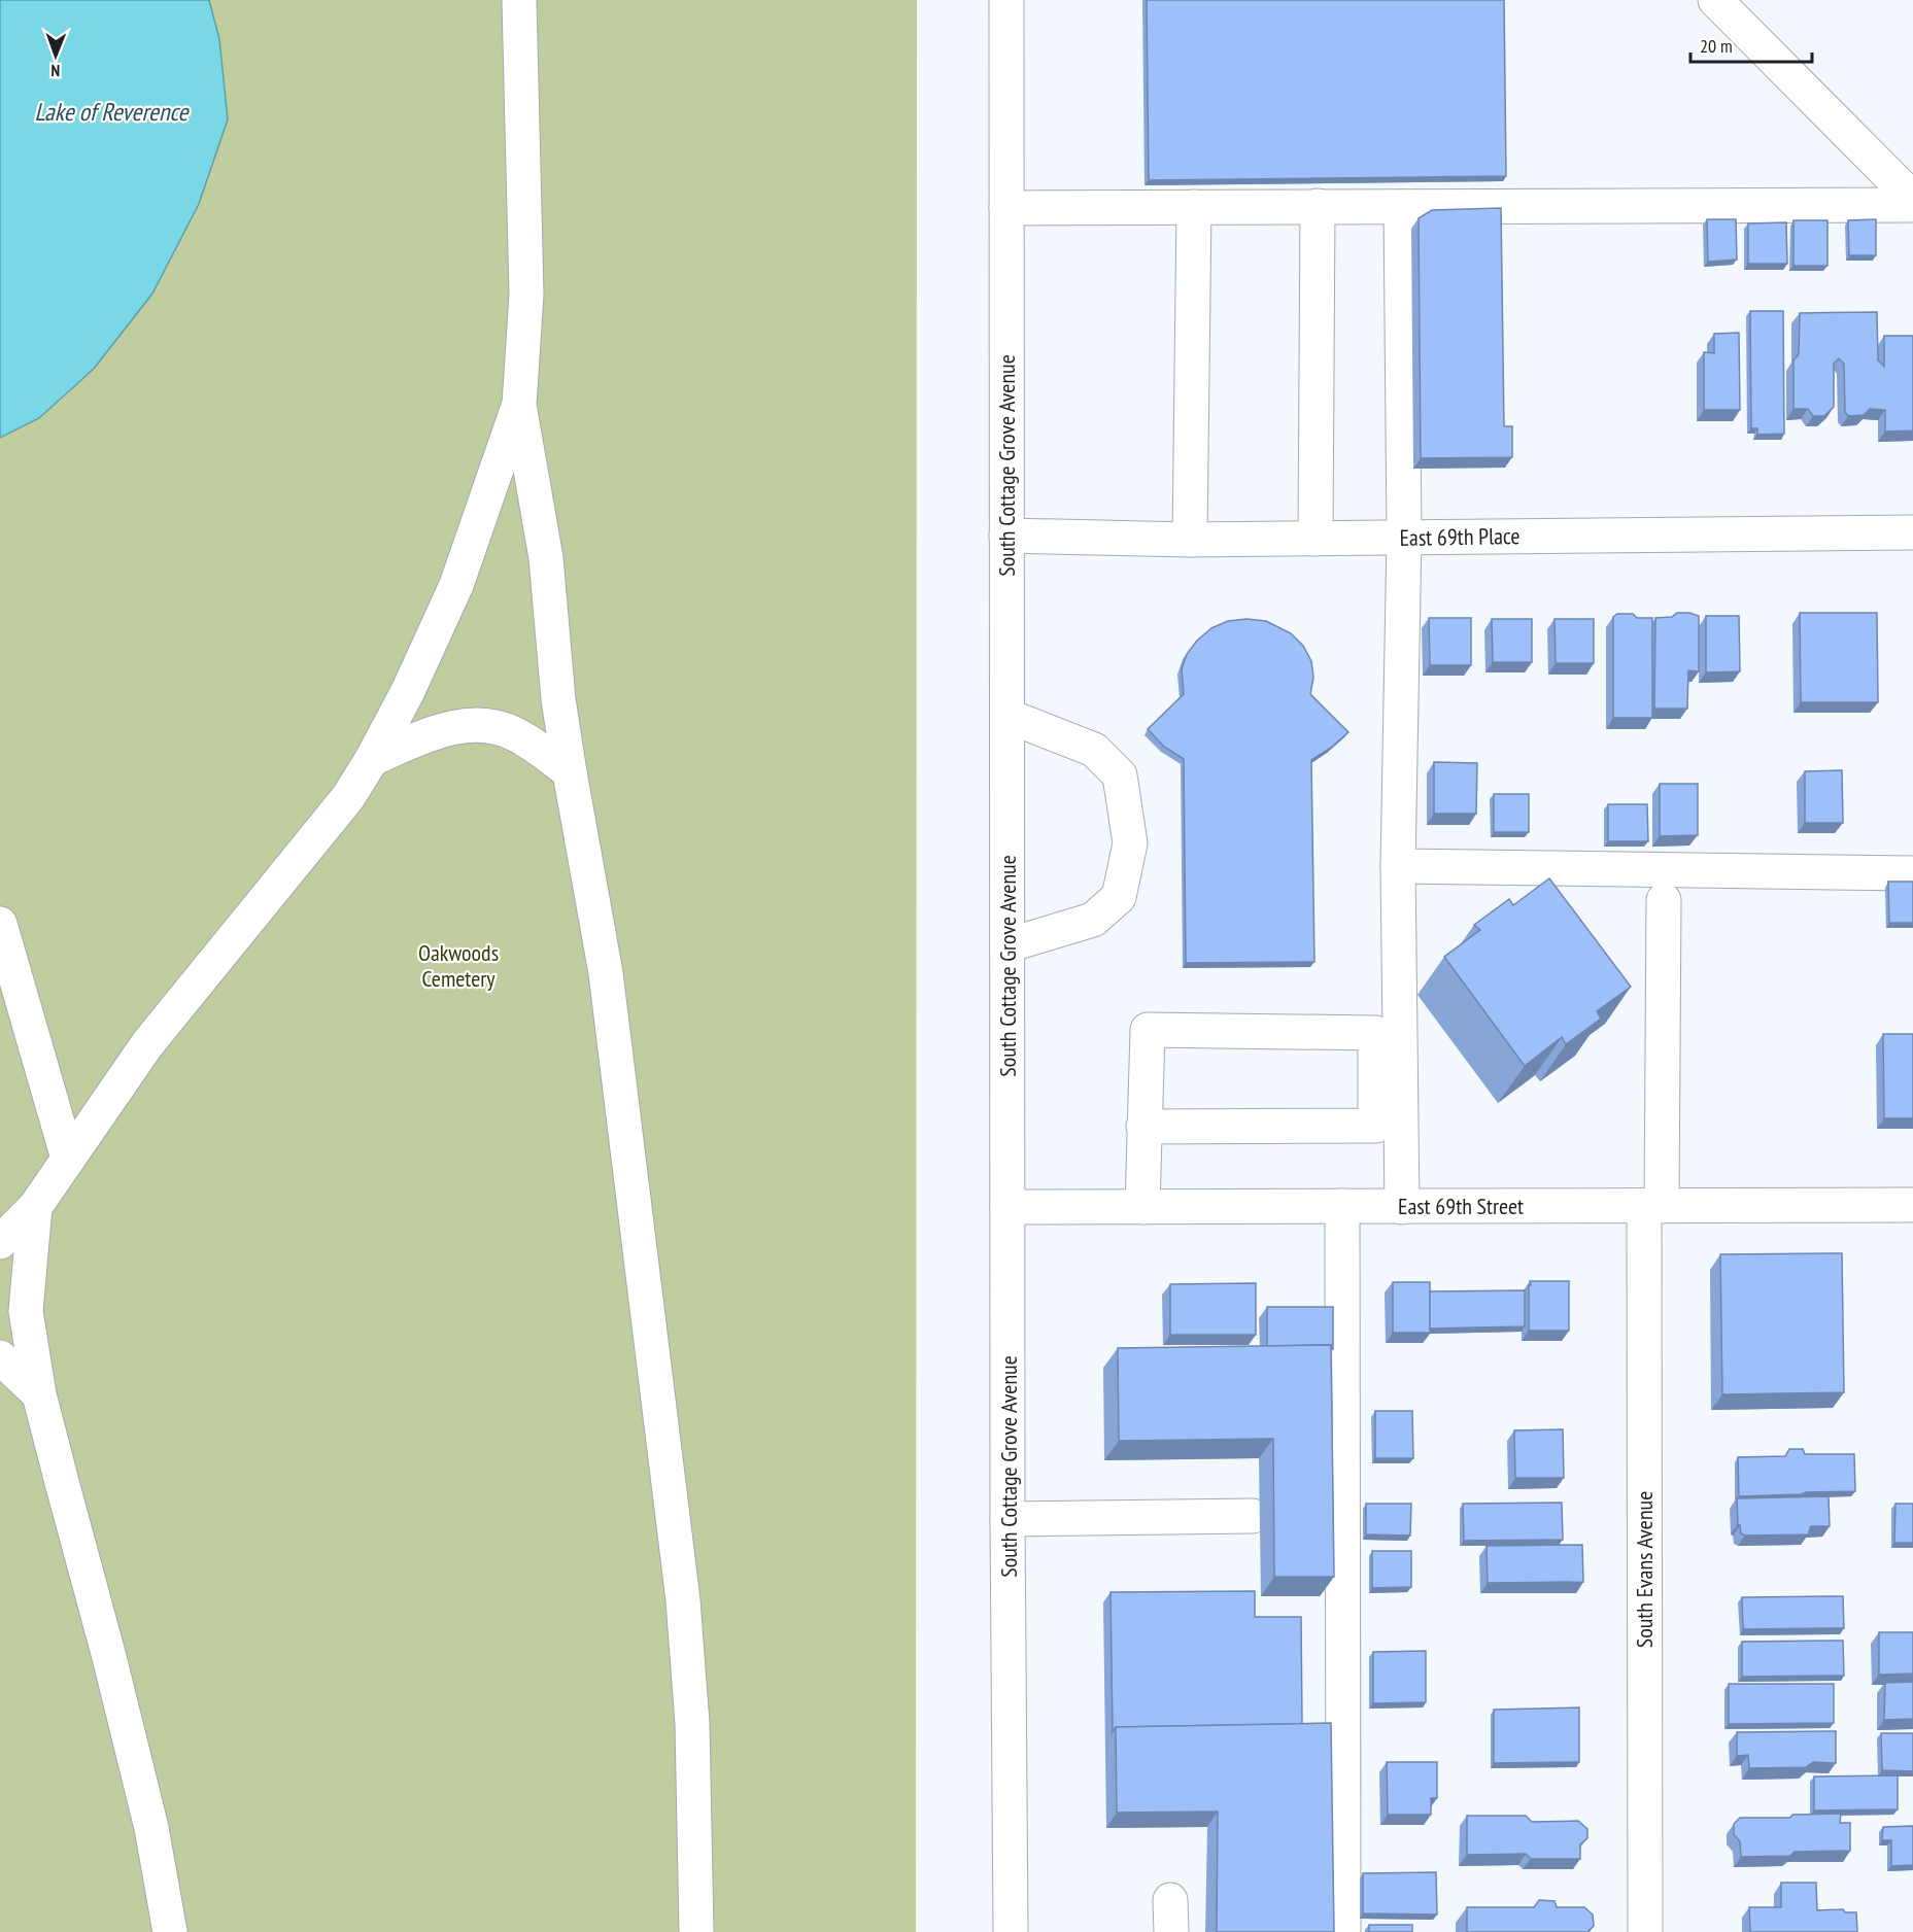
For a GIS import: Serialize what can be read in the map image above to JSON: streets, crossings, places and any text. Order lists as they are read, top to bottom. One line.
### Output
{"streets":{"street":["South Cottage Grove Avenue","East 69th Place","East 69th Street","South Evans Avenue"]},"crossings":[["South Cottage Grove Avenue","East 69th Place"],["South Cottage Grove Avenue","East 69th Street"],["East 69th Street","South Evans Avenue"]],"water":["Lake of Reverence"],"parks":["Oakwoods Cemetery"],"scale_bar":"20 m","north":"bottom"}
